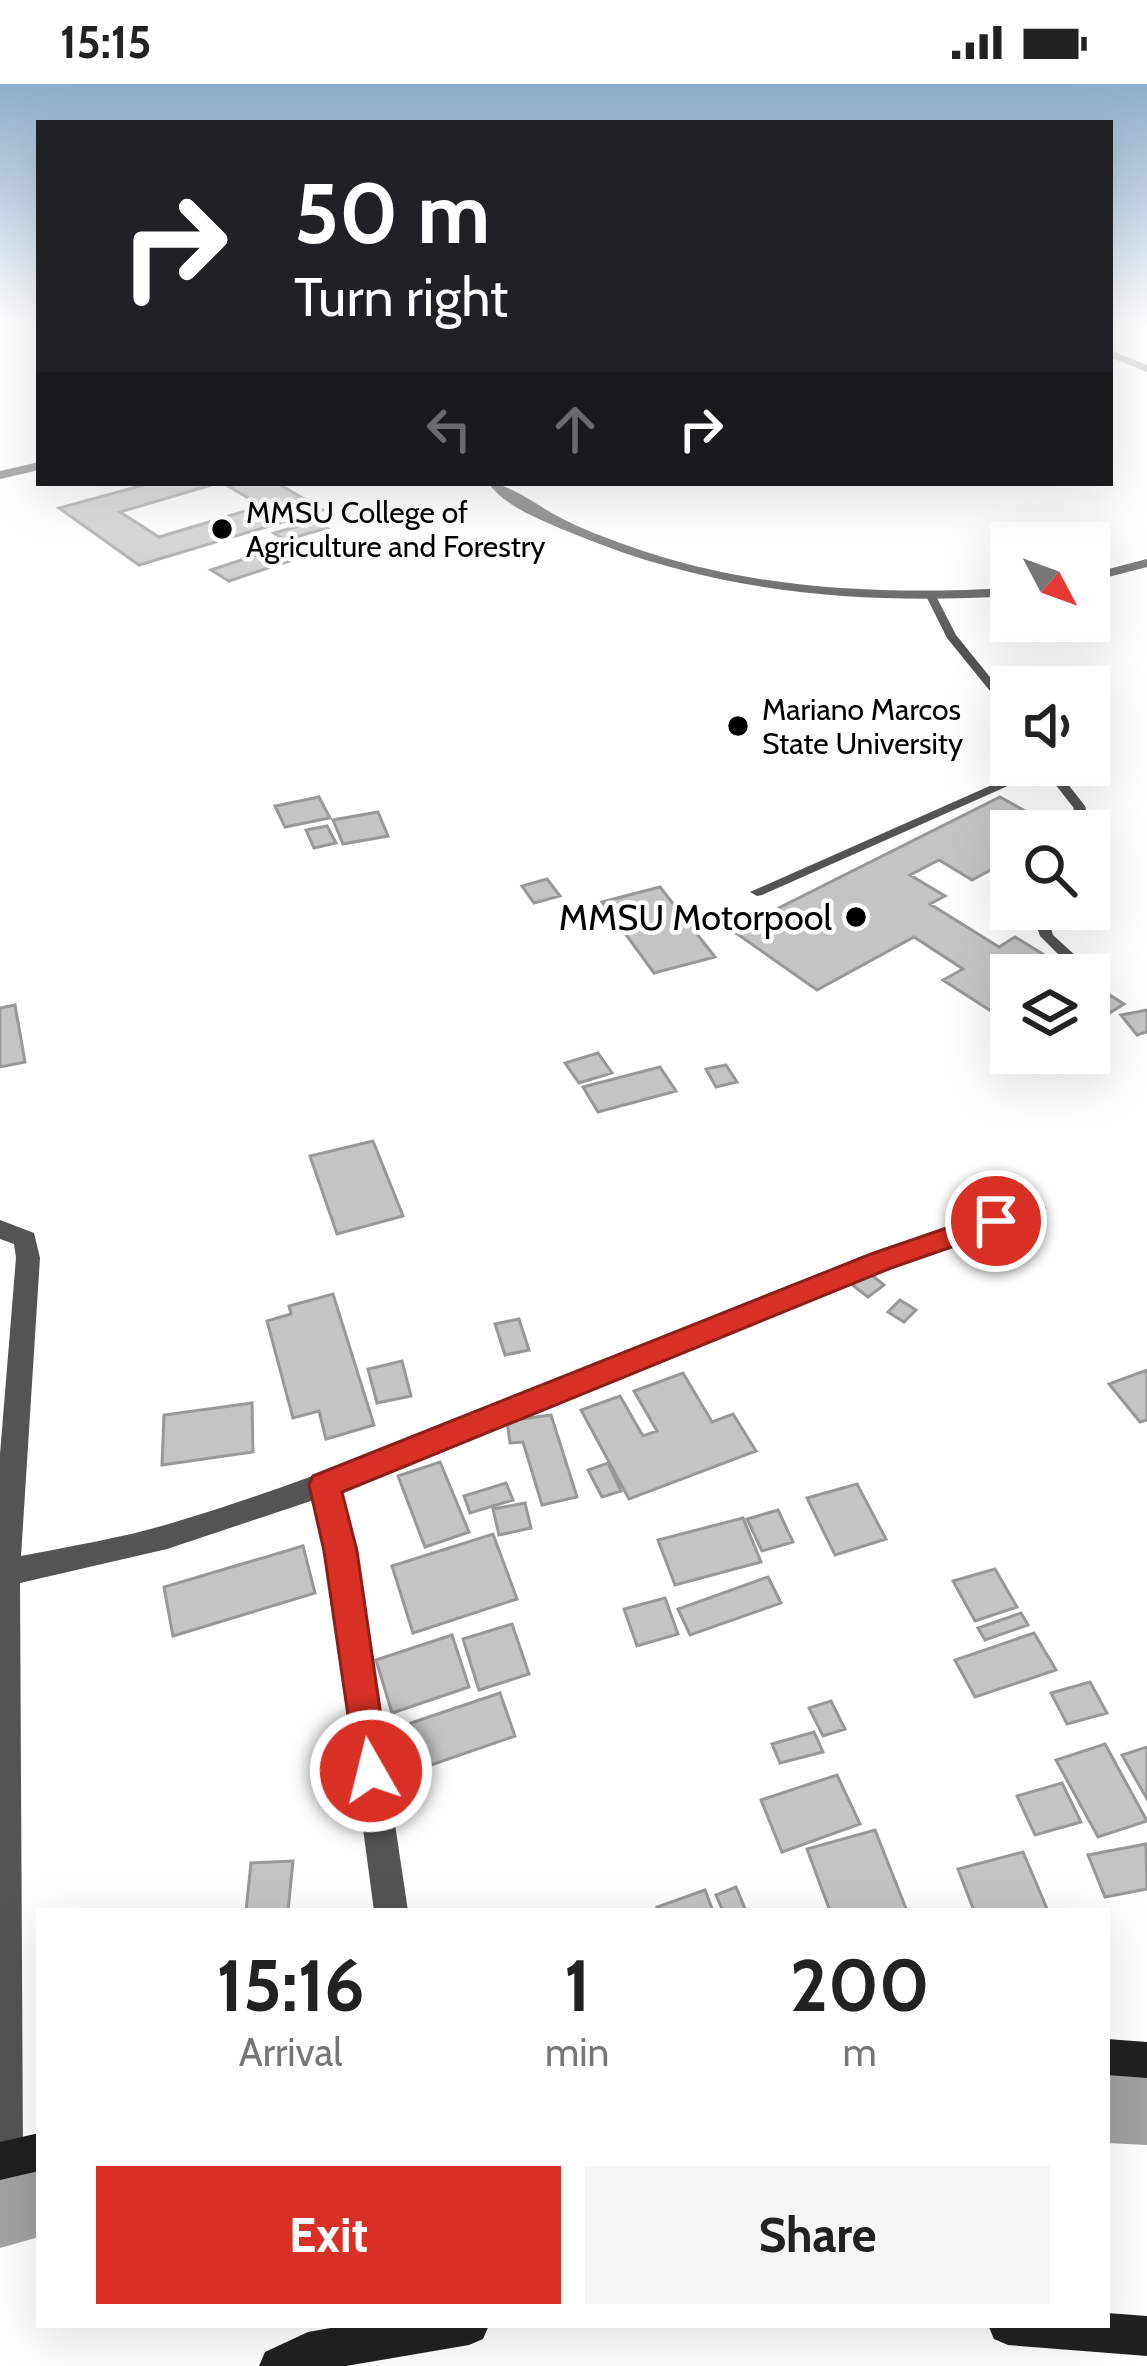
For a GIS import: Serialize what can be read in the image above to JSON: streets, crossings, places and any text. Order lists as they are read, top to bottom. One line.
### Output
{"places":["MMSU College of Agriculture and Forestry","Mariano Marcos State University","MMSU Motorpool"],"north":"bottom right","page":{"status":"15:15","turn":["50 m","Turn right"],"eta":["15:16","Arrival","1","min","200","m"],"buttons":["Exit","Share"]}}
